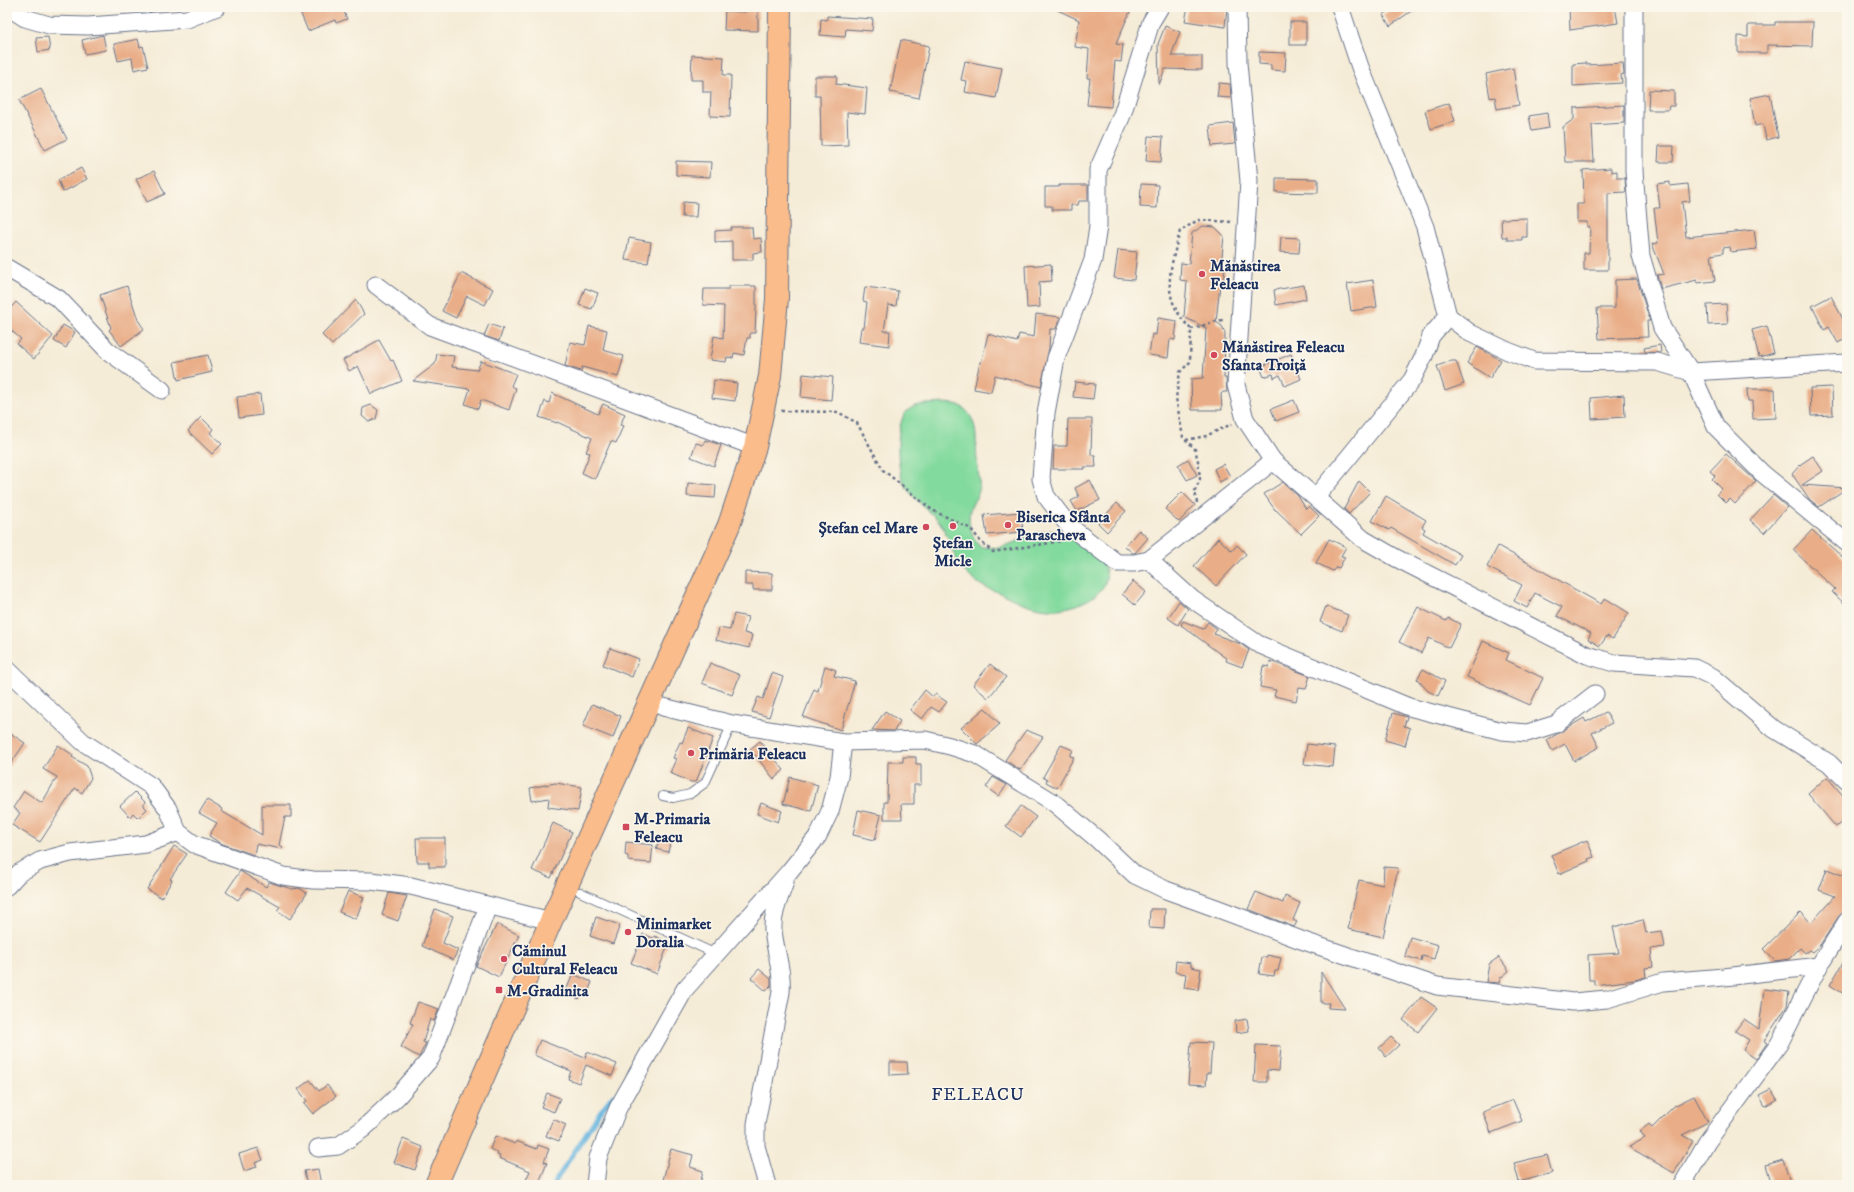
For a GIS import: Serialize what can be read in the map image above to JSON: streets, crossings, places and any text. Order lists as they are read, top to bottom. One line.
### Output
{"districts":["FELEACU"],"places":{"other":["Mănăstirea Feleacu","Mănăstirea Feleacu Sfanta Troiță","Biserica Sfânta Parascheva","Ștefan Micle","Ștefan cel Mare","Primăria Feleacu","Minimarket Doralia","Căminul Cultural Feleacu"],"transit":["M-Primaria Feleacu","M-Gradinita"]}}
